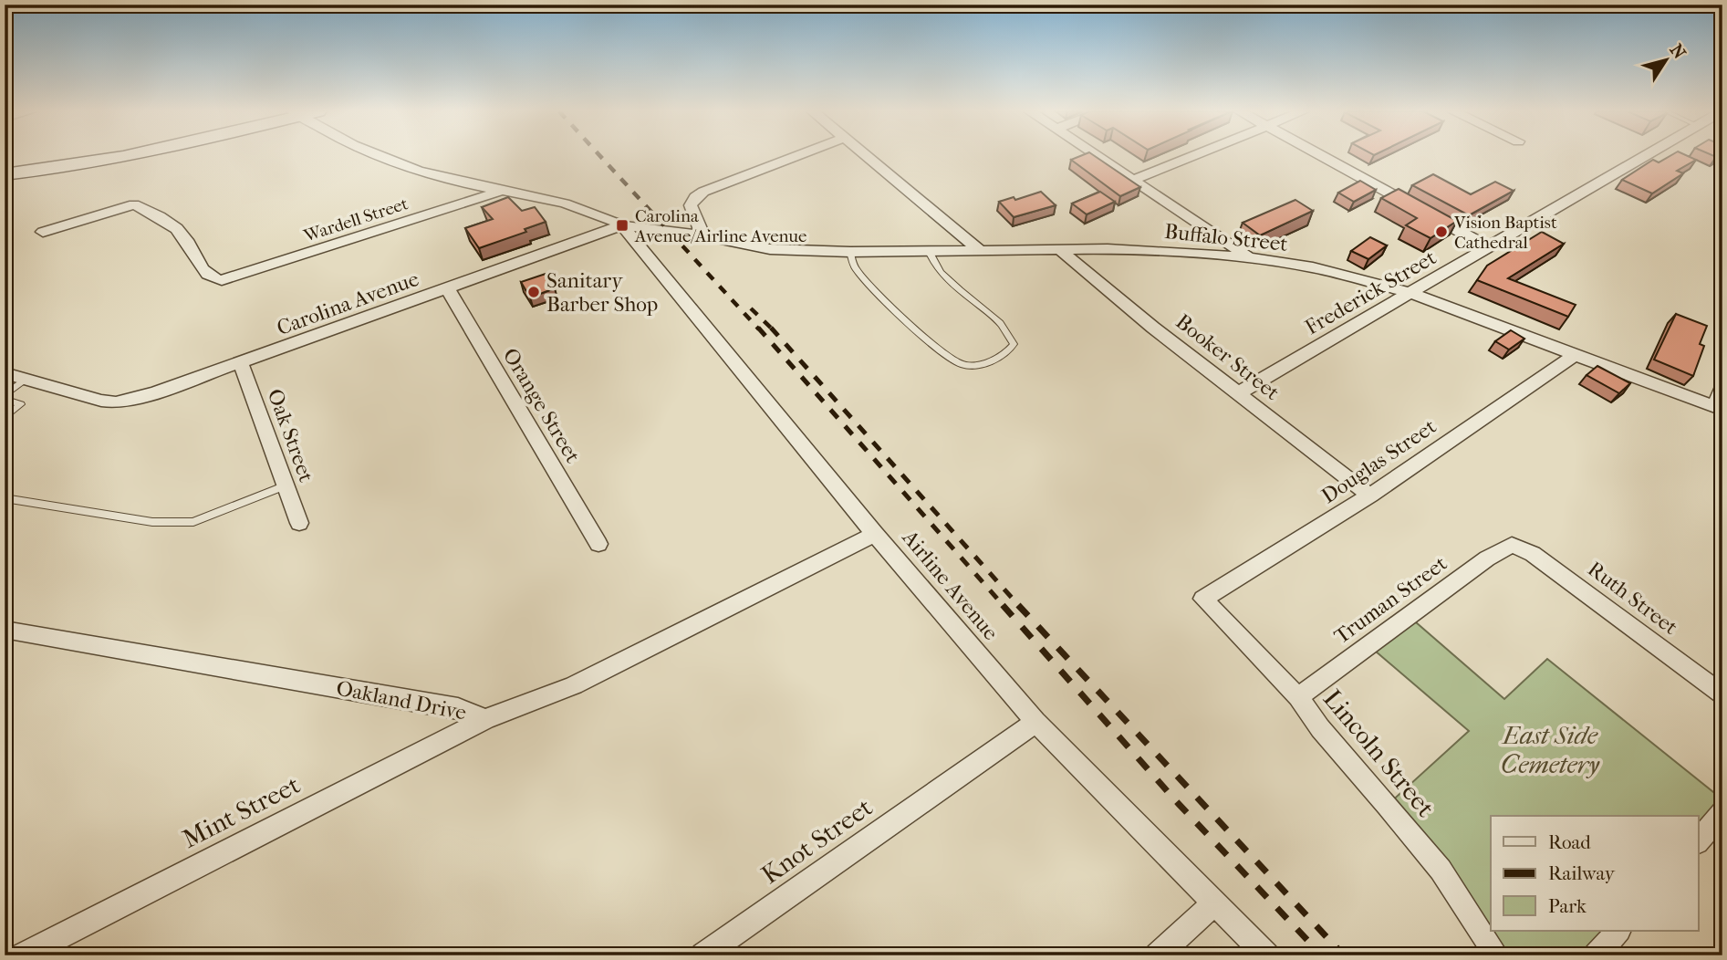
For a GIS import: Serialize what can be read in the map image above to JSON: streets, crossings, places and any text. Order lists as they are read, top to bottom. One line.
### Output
{"streets":{"street":["Wardell Street","Buffalo Street","Frederick Street","Carolina Avenue","Booker Street","Orange Street","Oak Street","Douglas Street","Airline Avenue","Ruth Street","Truman Street","Oakland Drive","Lincoln Street","Mint Street","Knot Street"]},"crossings":[["Buffalo Street","Frederick Street"],["Buffalo Street","Carolina Avenue"],["Buffalo Street","Booker Street"],["Buffalo Street","Douglas Street"],["Frederick Street","Booker Street"],["Carolina Avenue","Orange Street"],["Carolina Avenue","Oak Street"],["Carolina Avenue","Airline Avenue"],["Booker Street","Douglas Street"],["Douglas Street","Lincoln Street"],["Airline Avenue","Oakland Drive"],["Airline Avenue","Knot Street"],["Ruth Street","Truman Street"],["Truman Street","Lincoln Street"],["Oakland Drive","Mint Street"]],"parks":["East Side Cemetery"],"places":{"transit":["Carolina Avenue/Airline Avenue"],"other":["Vision Baptist Cathedral","Sanitary Barber Shop"]},"legend":["Road","Railway","Park"],"north":"top right"}
